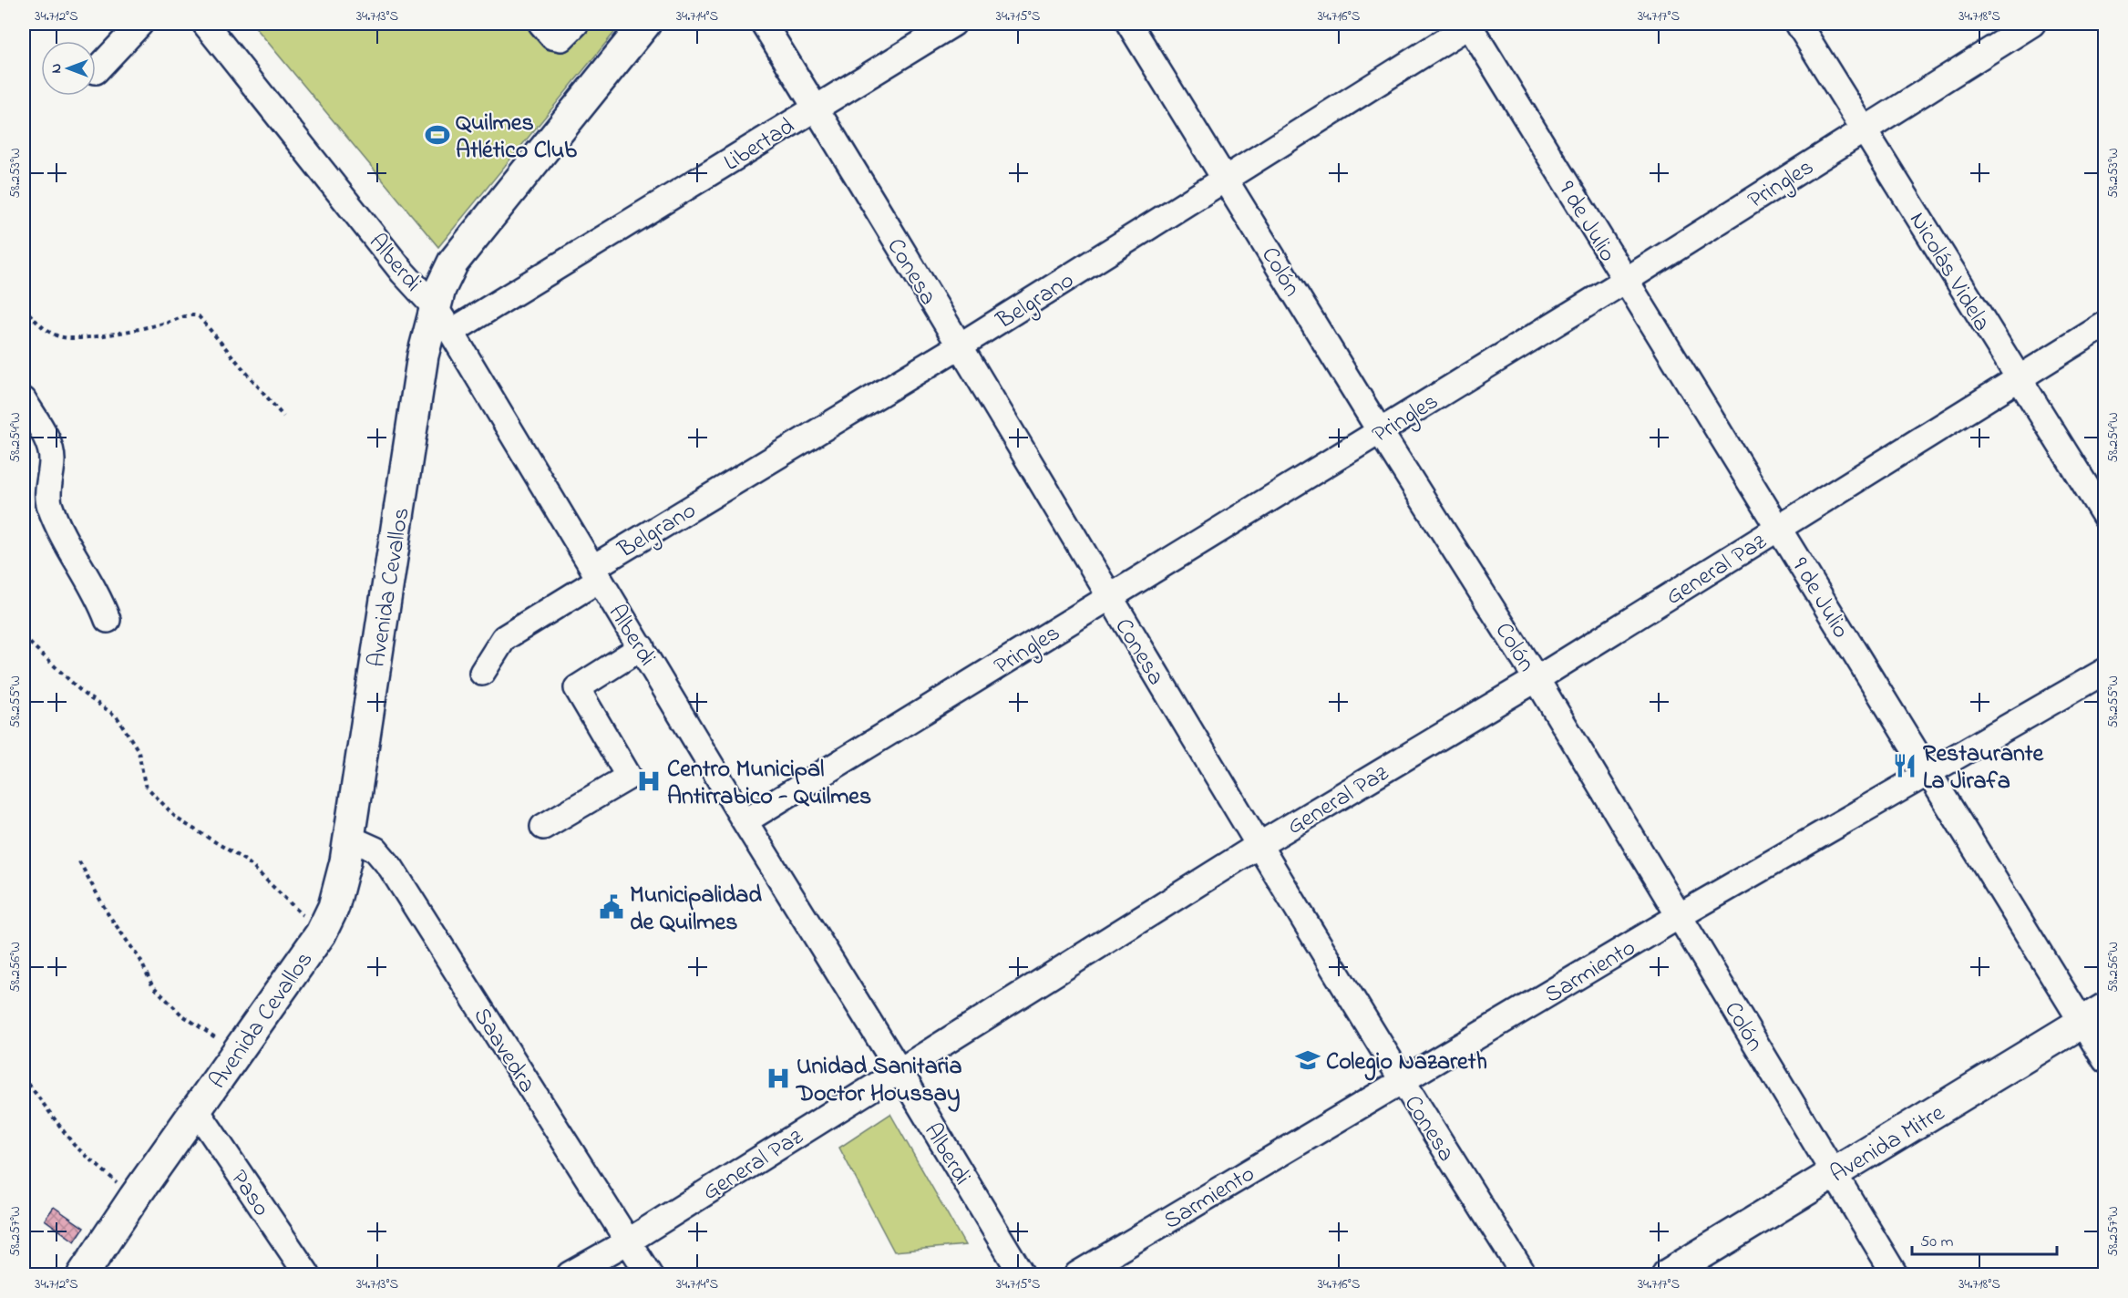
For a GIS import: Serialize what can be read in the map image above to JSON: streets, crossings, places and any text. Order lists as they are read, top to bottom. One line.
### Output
{"streets":{"main road":["Avenida Cevallos","Avenida Mitre"],"street":["Libertad","Pringles","9 de Julio","Alberdi","Conesa","Colón","Nicolás Videla","Belgrano","General Paz","Sarmiento","Saavedra","Paso"]},"crossings":[["Libertad","Alberdi"],["Libertad","Conesa"],["Pringles","9 de Julio"],["Pringles","Alberdi"],["Pringles","Conesa"],["Pringles","Colón"],["Pringles","Nicolás Videla"],["9 de Julio","Belgrano"],["9 de Julio","General Paz"],["9 de Julio","Sarmiento"],["9 de Julio","Avenida Mitre"],["Alberdi","Belgrano"],["Alberdi","General Paz"],["Alberdi","Avenida Cevallos"],["Conesa","Belgrano"],["Conesa","General Paz"],["Conesa","Sarmiento"],["Colón","Belgrano"],["Colón","General Paz"],["Colón","Sarmiento"],["Colón","Avenida Mitre"],["Nicolás Videla","General Paz"],["General Paz","Saavedra"],["Avenida Cevallos","Saavedra"],["Avenida Cevallos","Paso"]],"places":{"sports":["Quilmes Atlético Club"],"restaurant":["Restaurante La Jirafa"],"hospital":["Centro Municipal Antirrabico - Quilmes","Unidad Sanitaria Doctor Houssay"],"public building":["Municipalidad de Quilmes"],"school or university":["Colegio Nazareth"]},"scale_bar":"50 m","north":"left","coordinates":["34.712°S","34.713°S","34.714°S","34.715°S","34.716°S","34.717°S","34.718°S","58.253°W","58.254°W","58.255°W","58.256°W","58.257°W"]}
